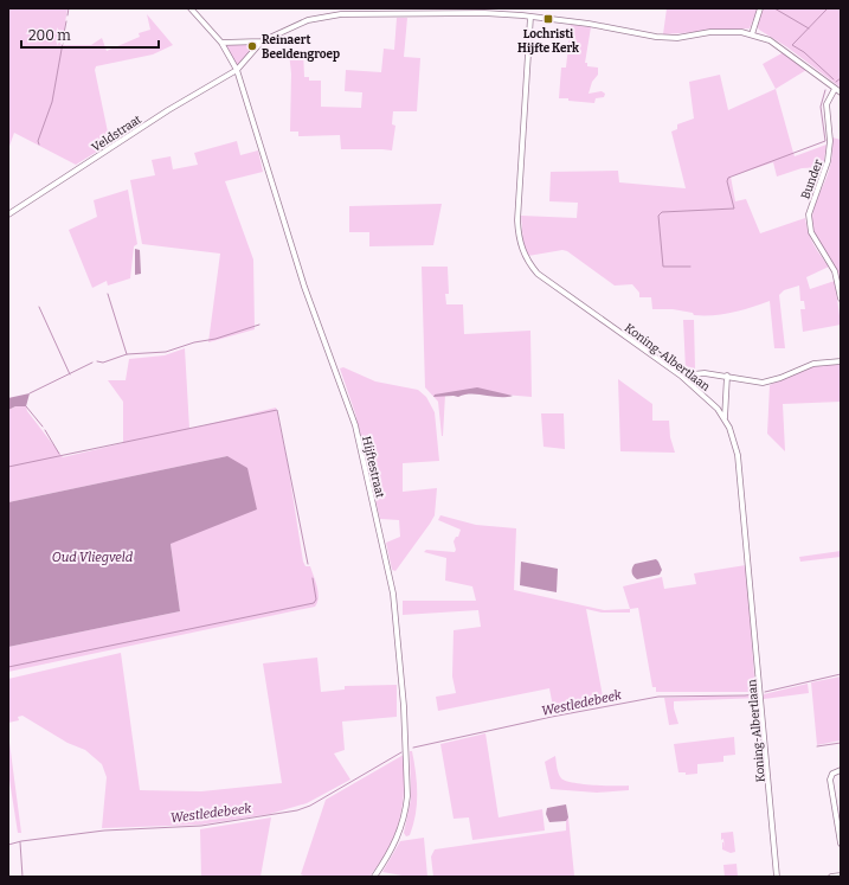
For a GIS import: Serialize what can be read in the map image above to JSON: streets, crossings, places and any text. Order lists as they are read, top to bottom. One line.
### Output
{"streets":{"street":["Veldstraat","Bunder","Koning-Albertlaan","Hijftestraat"]},"crossings":[["Veldstraat","Hijftestraat"]],"water":["Oud Vliegveld","Westledebeek"],"places":{"transit":["Lochristi Hijfte Kerk"],"other":["Reinaert Beeldengroep"]},"scale_bar":"200 m"}
